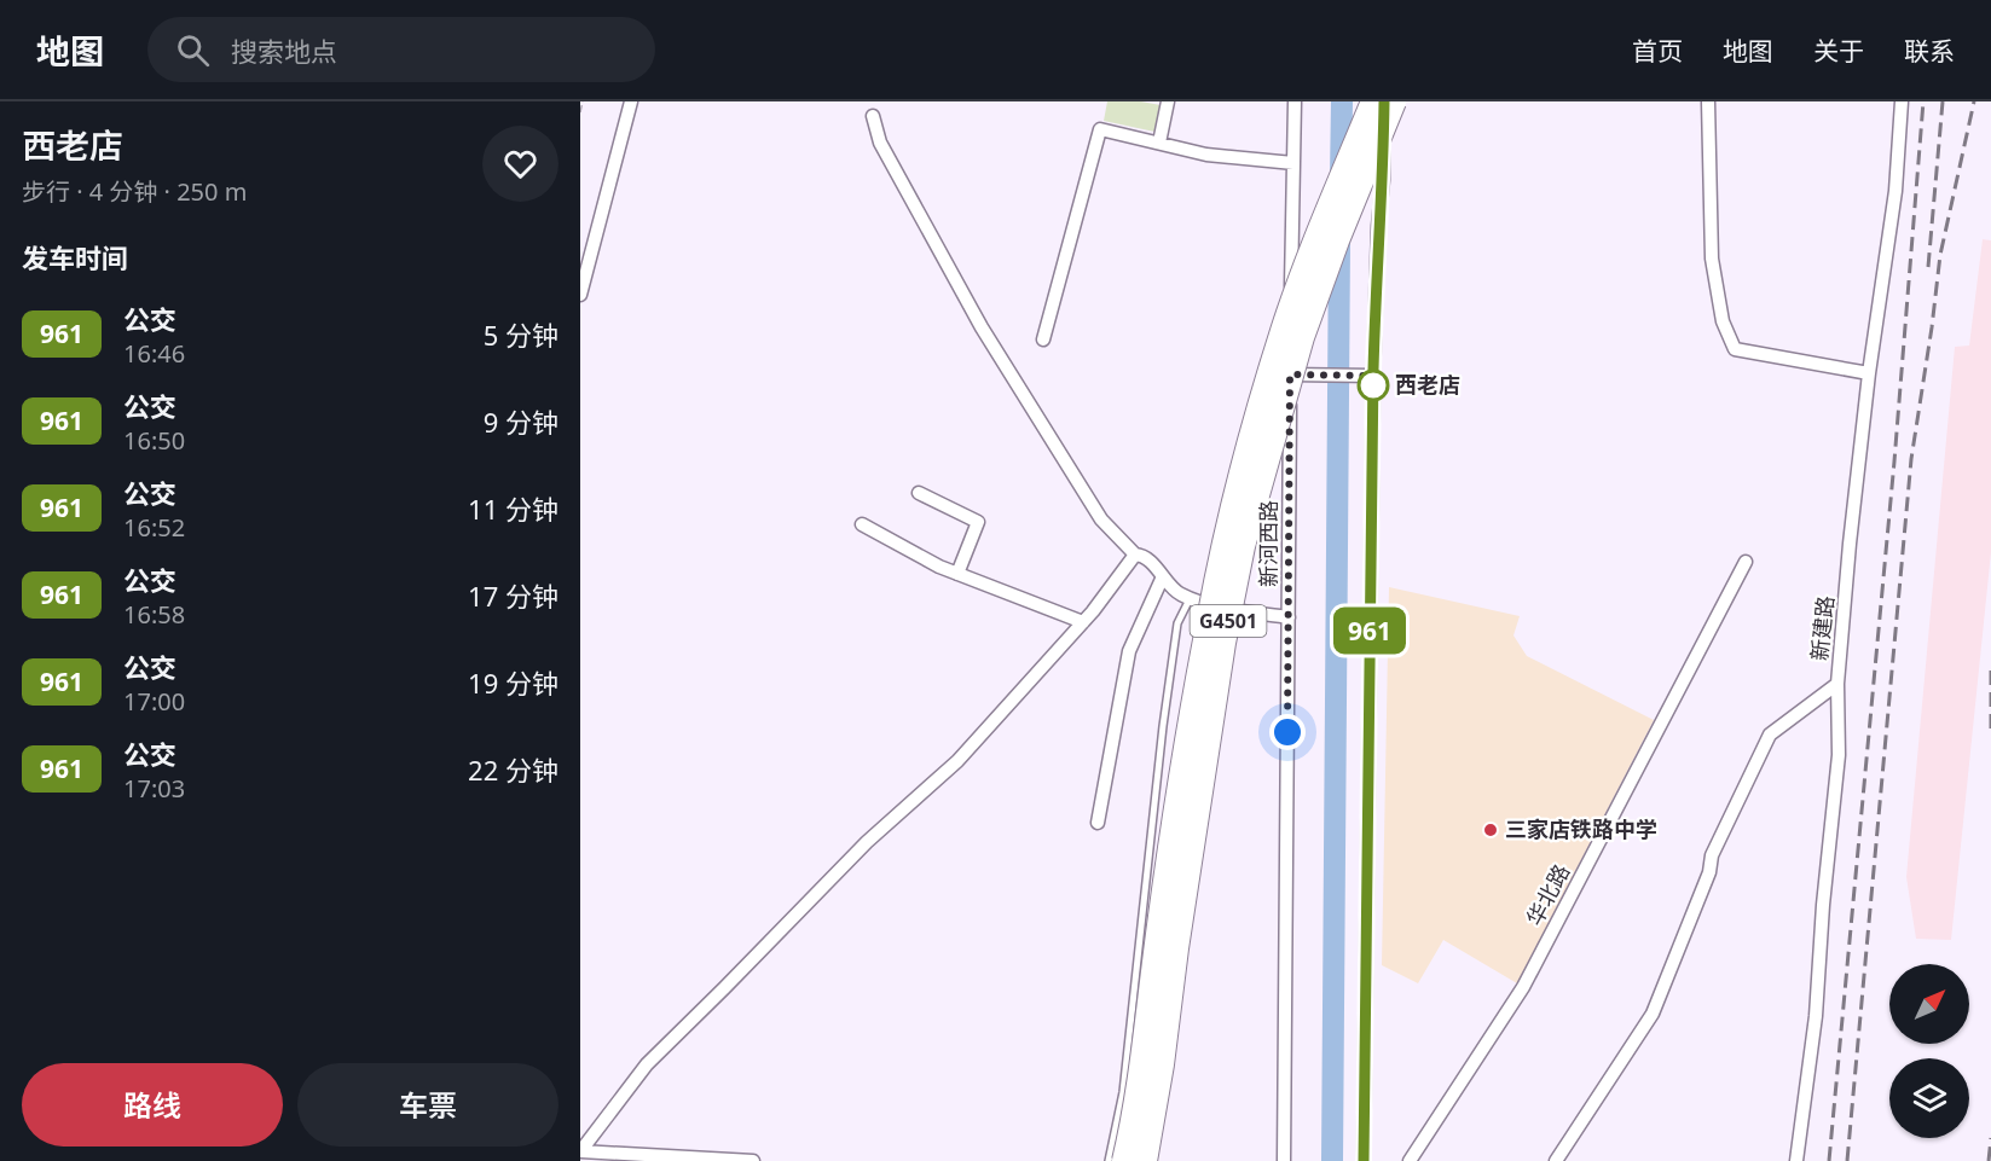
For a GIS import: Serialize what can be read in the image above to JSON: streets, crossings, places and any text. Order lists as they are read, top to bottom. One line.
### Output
{"streets":{"highway":["G4501"],"street":["新河西路","新建路","华北路"]},"places":["西老店","三家店铁路中学"],"lines":["bus line 961"],"north":"top right","page":{"header":"地图","search":"搜索地点","nav":["首页","地图","关于","联系"],"heading":[["西老店","步行 · 4 分钟 · 250 m"],"发车时间"],"on_map":"961","list":[{"mark":"961","name":"公交","note":"16:46","value":"5 分钟"},{"mark":"961","name":"公交","note":"16:50","value":"9 分钟"},{"mark":"961","name":"公交","note":"16:52","value":"11 分钟"},{"mark":"961","name":"公交","note":"16:58","value":"17 分钟"},{"mark":"961","name":"公交","note":"17:00","value":"19 分钟"},{"mark":"961","name":"公交","note":"17:03","value":"22 分钟"}],"buttons":["路线","车票"]}}
